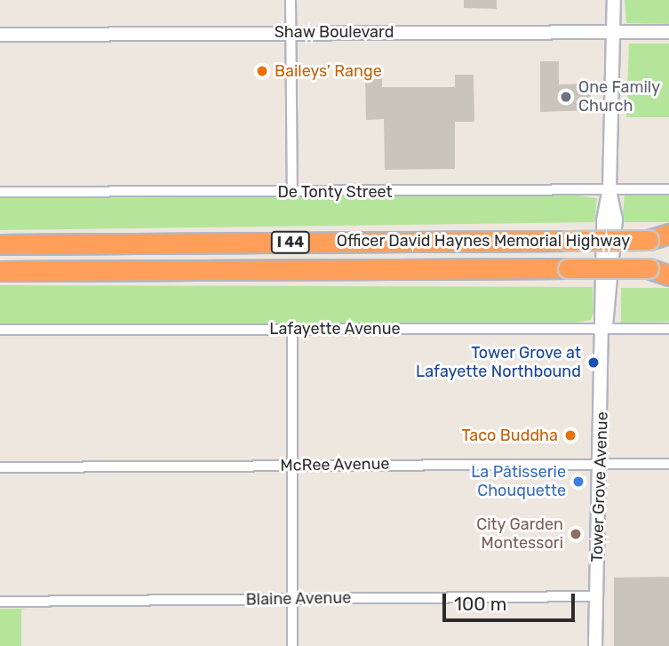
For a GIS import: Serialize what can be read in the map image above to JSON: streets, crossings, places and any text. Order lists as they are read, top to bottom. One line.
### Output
{"streets":{"highway":["Officer David Haynes Memorial Highway","I 44"],"street":["Shaw Boulevard","De Tonty Street","Lafayette Avenue","McRee Avenue","Tower Grove Avenue","Blaine Avenue"]},"crossings":[["Shaw Boulevard","Tower Grove Avenue"],["De Tonty Street","Tower Grove Avenue"],["Lafayette Avenue","Tower Grove Avenue"],["McRee Avenue","Tower Grove Avenue"],["Tower Grove Avenue","Blaine Avenue"]],"places":["Baileys’ Range","One Family Church","Tower Grove at Lafayette Northbound","Taco Buddha","La Pâtisserie Chouquette","City Garden Montessori"],"scale_bar":"100 m"}
